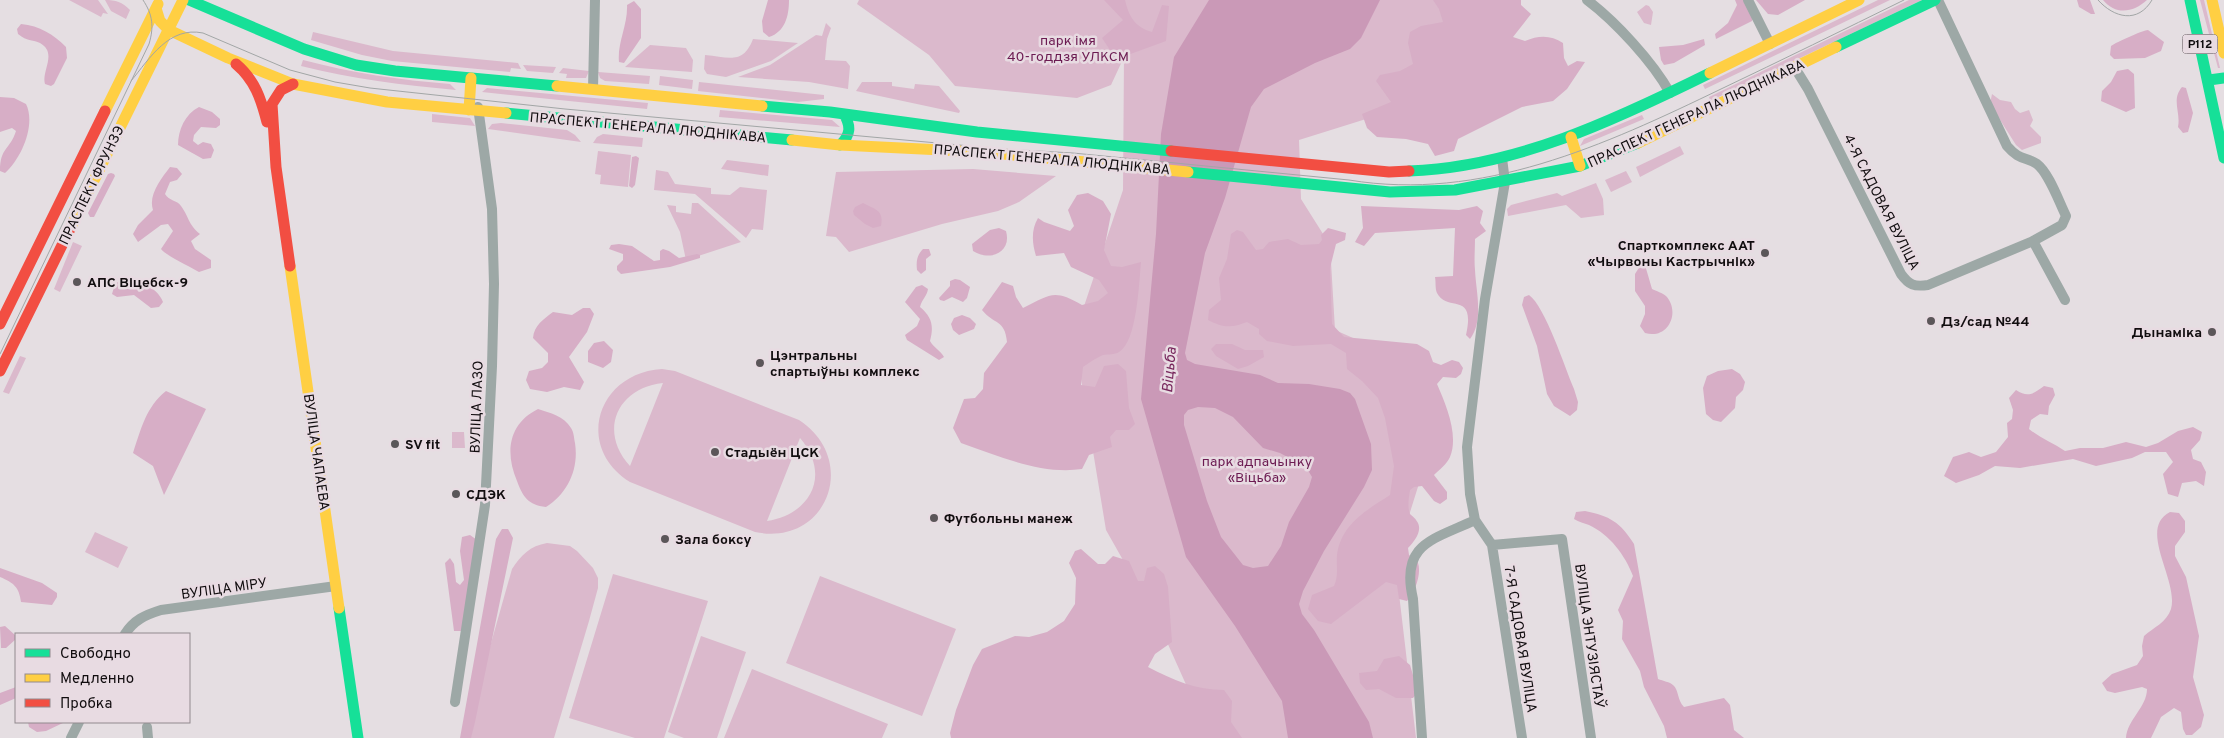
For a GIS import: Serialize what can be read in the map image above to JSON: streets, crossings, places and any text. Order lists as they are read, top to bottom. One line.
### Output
{"streets":{"main road":["Р112","ПРАСПЕКТ ГЕНЕРАЛА ЛЮДНІКАВА","ПРАСПЕКТ ФРУНЗЭ","ВУЛІЦА ЧАПАЕВА"],"street":["4-Я САДОВАЯ ВУЛІЦА","ВУЛІЦА ЛАЗО","ВУЛІЦА МІРУ","ВУЛІЦА ЭНТУЗІЯСТАЎ","7-Я САДОВАЯ ВУЛІЦА"]},"crossings":[["ПРАСПЕКТ ГЕНЕРАЛА ЛЮДНІКАВА","ПРАСПЕКТ ФРУНЗЭ"],["ПРАСПЕКТ ГЕНЕРАЛА ЛЮДНІКАВА","4-Я САДОВАЯ ВУЛІЦА"],["ПРАСПЕКТ ГЕНЕРАЛА ЛЮДНІКАВА","ВУЛІЦА ЛАЗО"],["ПРАСПЕКТ ГЕНЕРАЛА ЛЮДНІКАВА","ВУЛІЦА ЧАПАЕВА"],["ВУЛІЦА ЧАПАЕВА","ВУЛІЦА МІРУ"],["ВУЛІЦА ЭНТУЗІЯСТАЎ","7-Я САДОВАЯ ВУЛІЦА"]],"water":["Віцьба"],"parks":["парк імя 40-годдзя УЛКСМ","парк адпачынку «Віцьба»"],"places":["Спарткомплекс ААТ «Чырвоны Кастрычнік»","АПС Віцебск-9","Дз/сад №44","Дынаміка","Цэнтральны спартыўны комплекс","SV fit","Стадыён ЦСК","СДЭК","Футбольны манеж","Зала боксу"],"legend":["Свободно","Медленно","Пробка"]}
